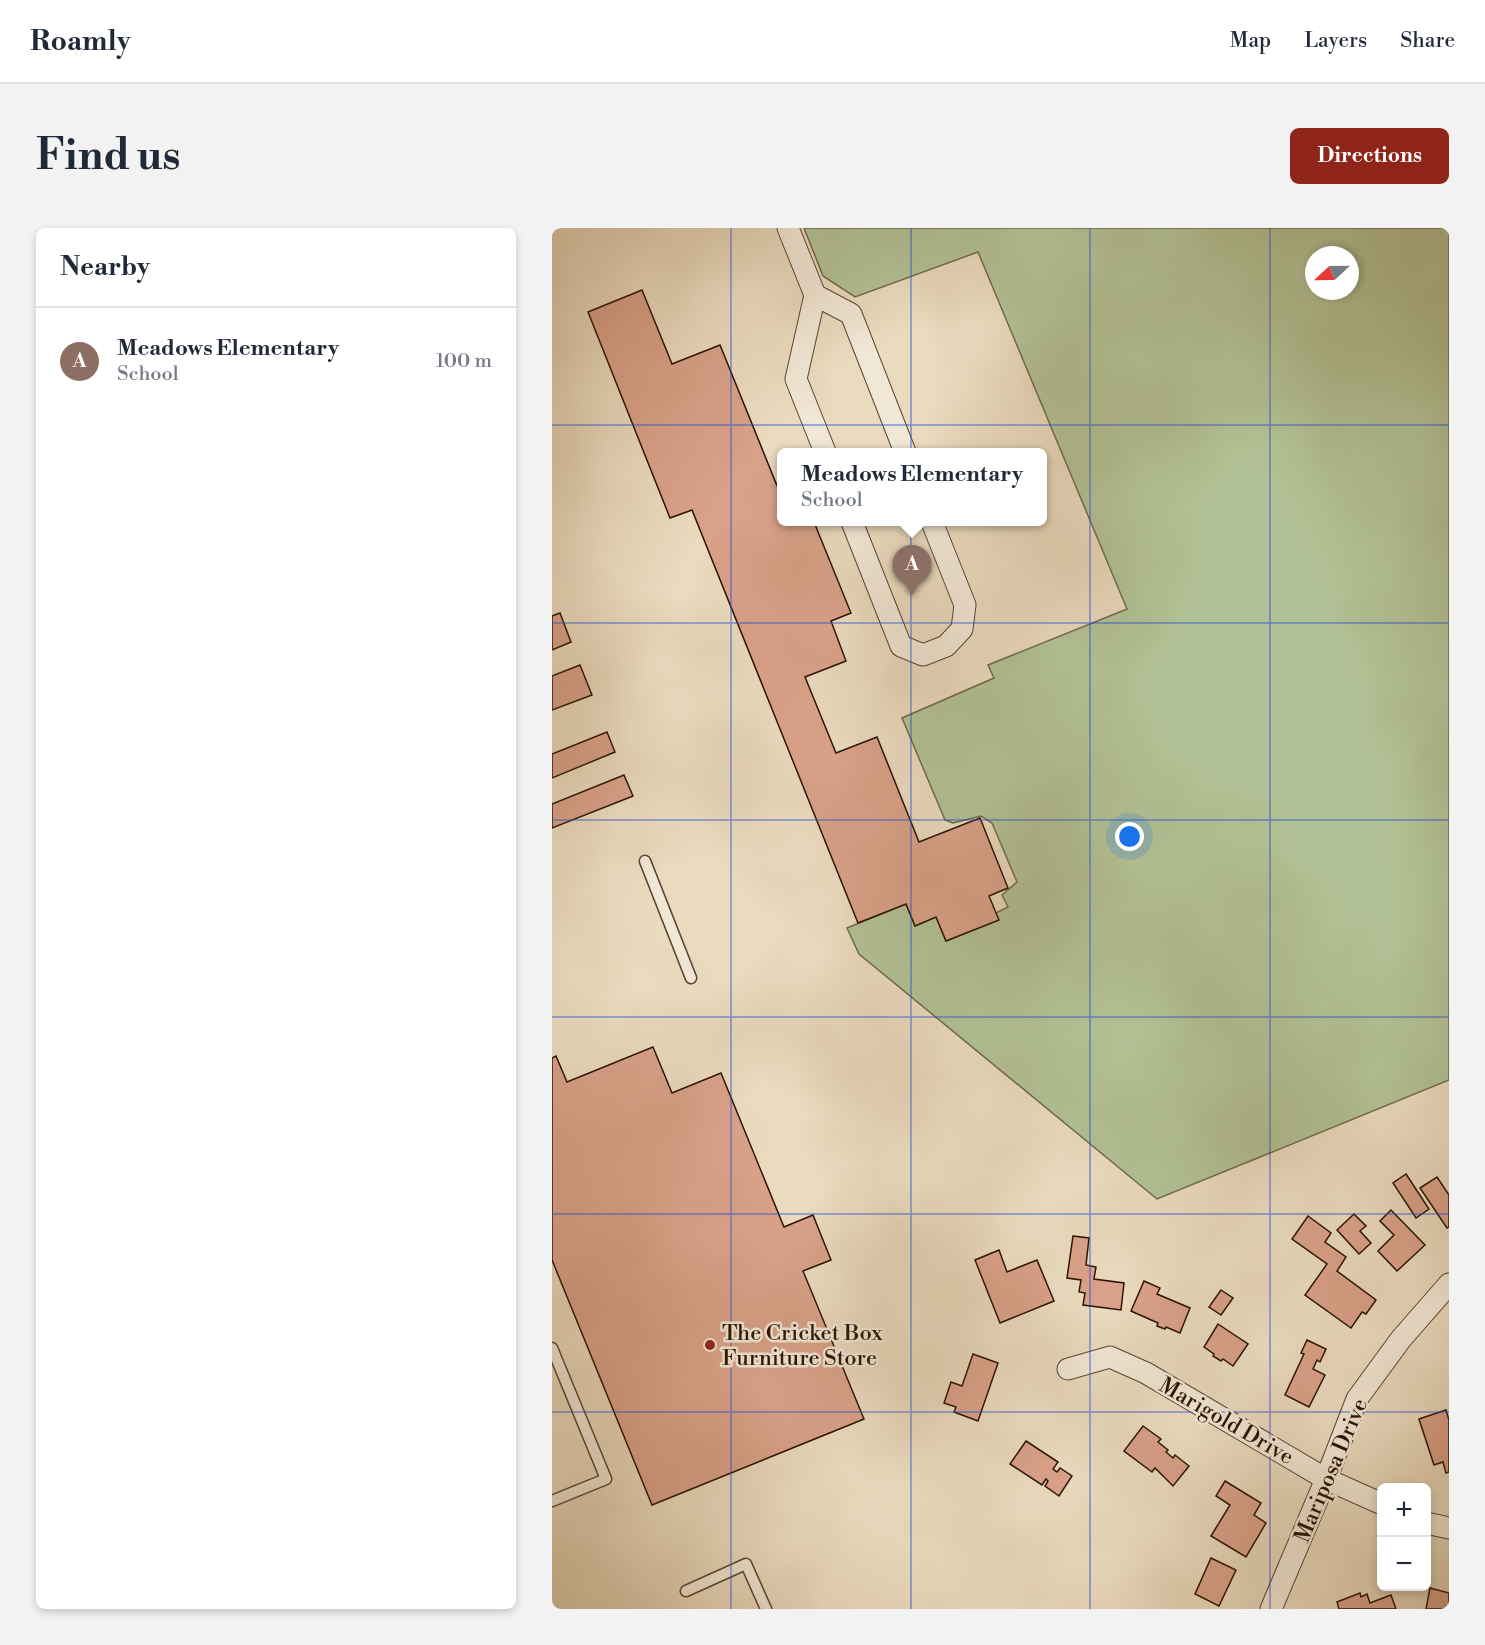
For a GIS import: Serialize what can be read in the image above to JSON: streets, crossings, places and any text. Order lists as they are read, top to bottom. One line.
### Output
{"streets":{"street":["Marigold Drive","Mariposa Drive"]},"crossings":[["Marigold Drive","Mariposa Drive"]],"places":["The Cricket Box Furniture Store"],"north":"left","page":{"header":"Roamly","nav":["Map","Layers","Share"],"buttons":"Directions","title":"Find us","heading":"Nearby","list":[{"mark":"A","name":"Meadows Elementary","note":"School","value":"100 m"}],"popup":["Meadows Elementary","School"],"pins":"A","map_buttons":["+","−"]}}
